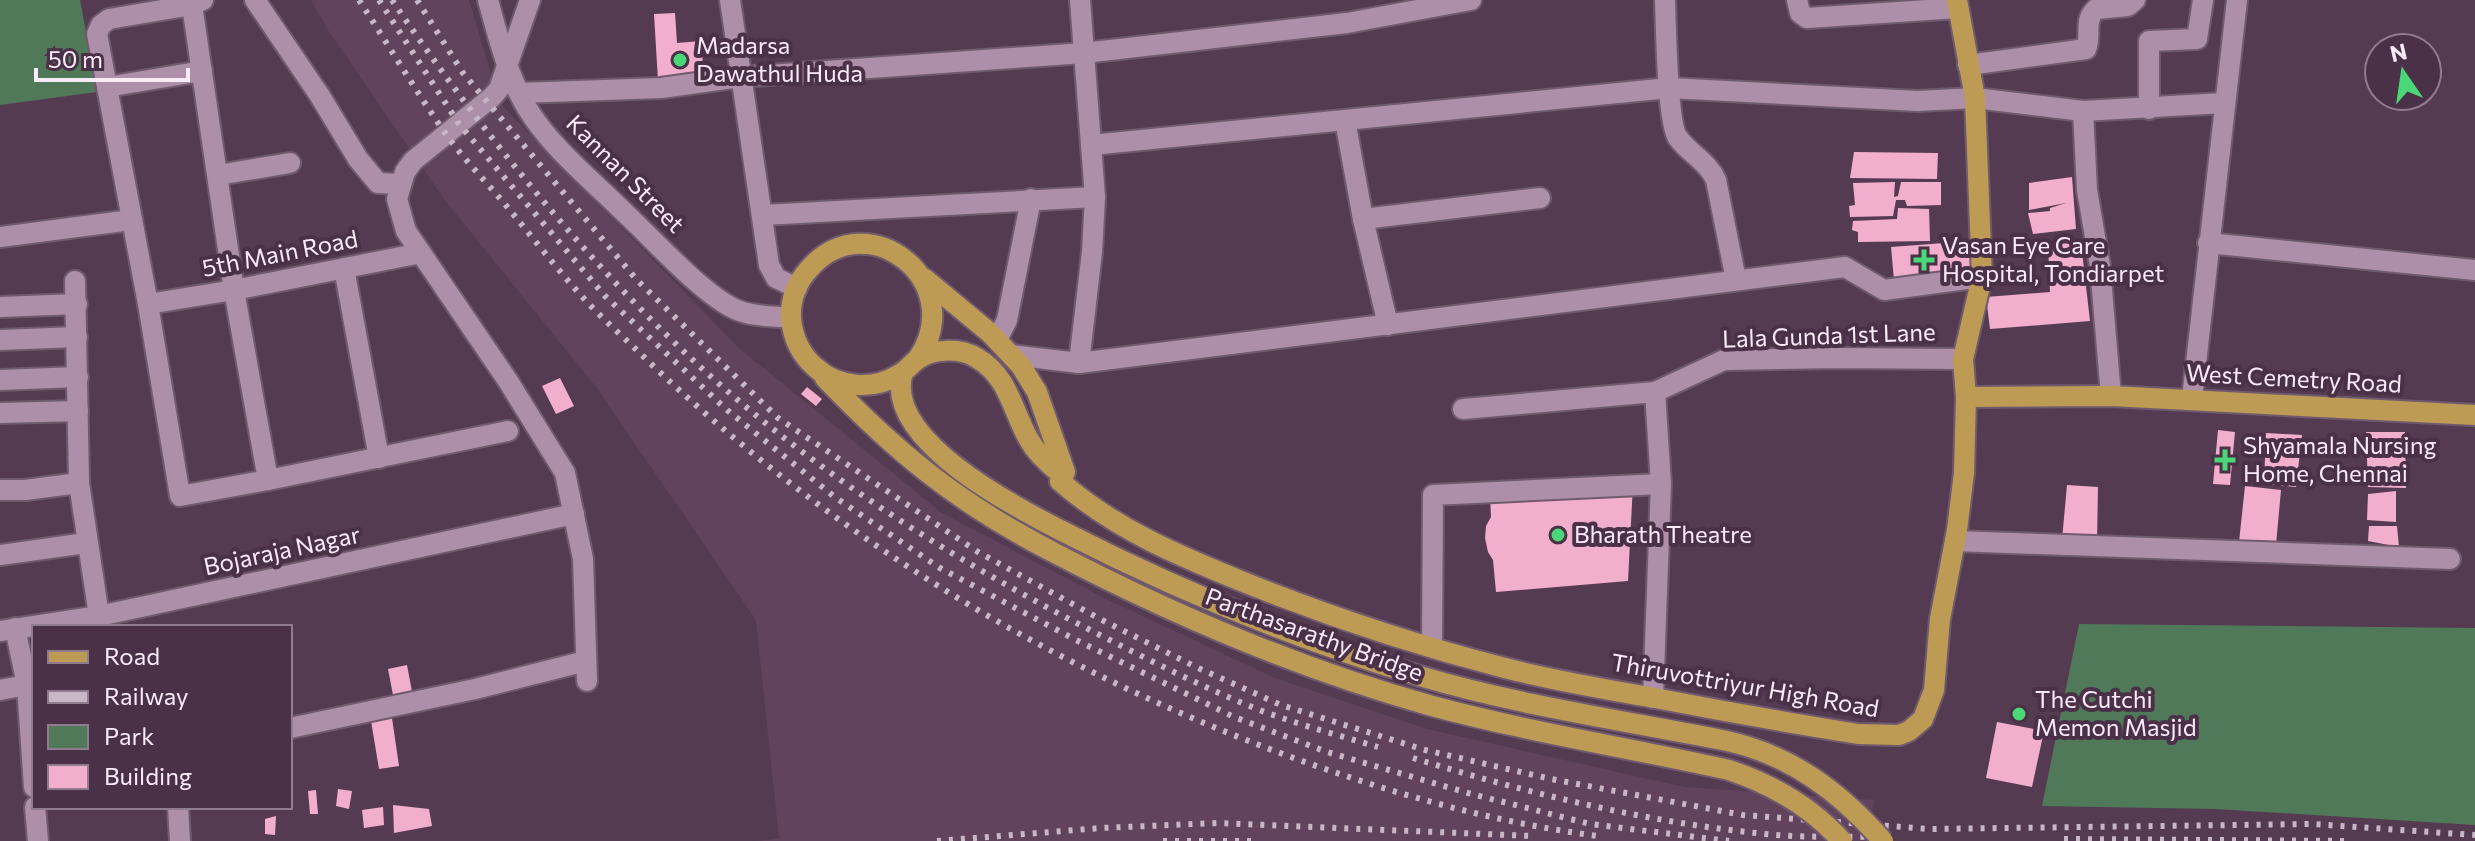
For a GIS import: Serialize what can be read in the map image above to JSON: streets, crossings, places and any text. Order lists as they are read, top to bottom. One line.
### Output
{"streets":{"main road":["West Cemetry Road","Parthasarathy Bridge","Thiruvottriyur High Road"],"street":["Kannan Street","5th Main Road","Lala Gunda 1st Lane","Bojaraja Nagar"]},"crossings":[["Kannan Street","Parthasarathy Bridge"],["Kannan Street","Thiruvottriyur High Road"],["Lala Gunda 1st Lane","Thiruvottriyur High Road"],["West Cemetry Road","Thiruvottriyur High Road"],["Parthasarathy Bridge","Thiruvottriyur High Road"]],"places":{"other":["Madarsa Dawathul Huda","Bharath Theatre","The Cutchi Memon Masjid"],"health":["Vasan Eye Care Hospital, Tondiarpet","Shyamala Nursing Home, Chennai"]},"legend":["Road","Railway","Park","Building"],"scale_bar":"50 m","north":"top"}
